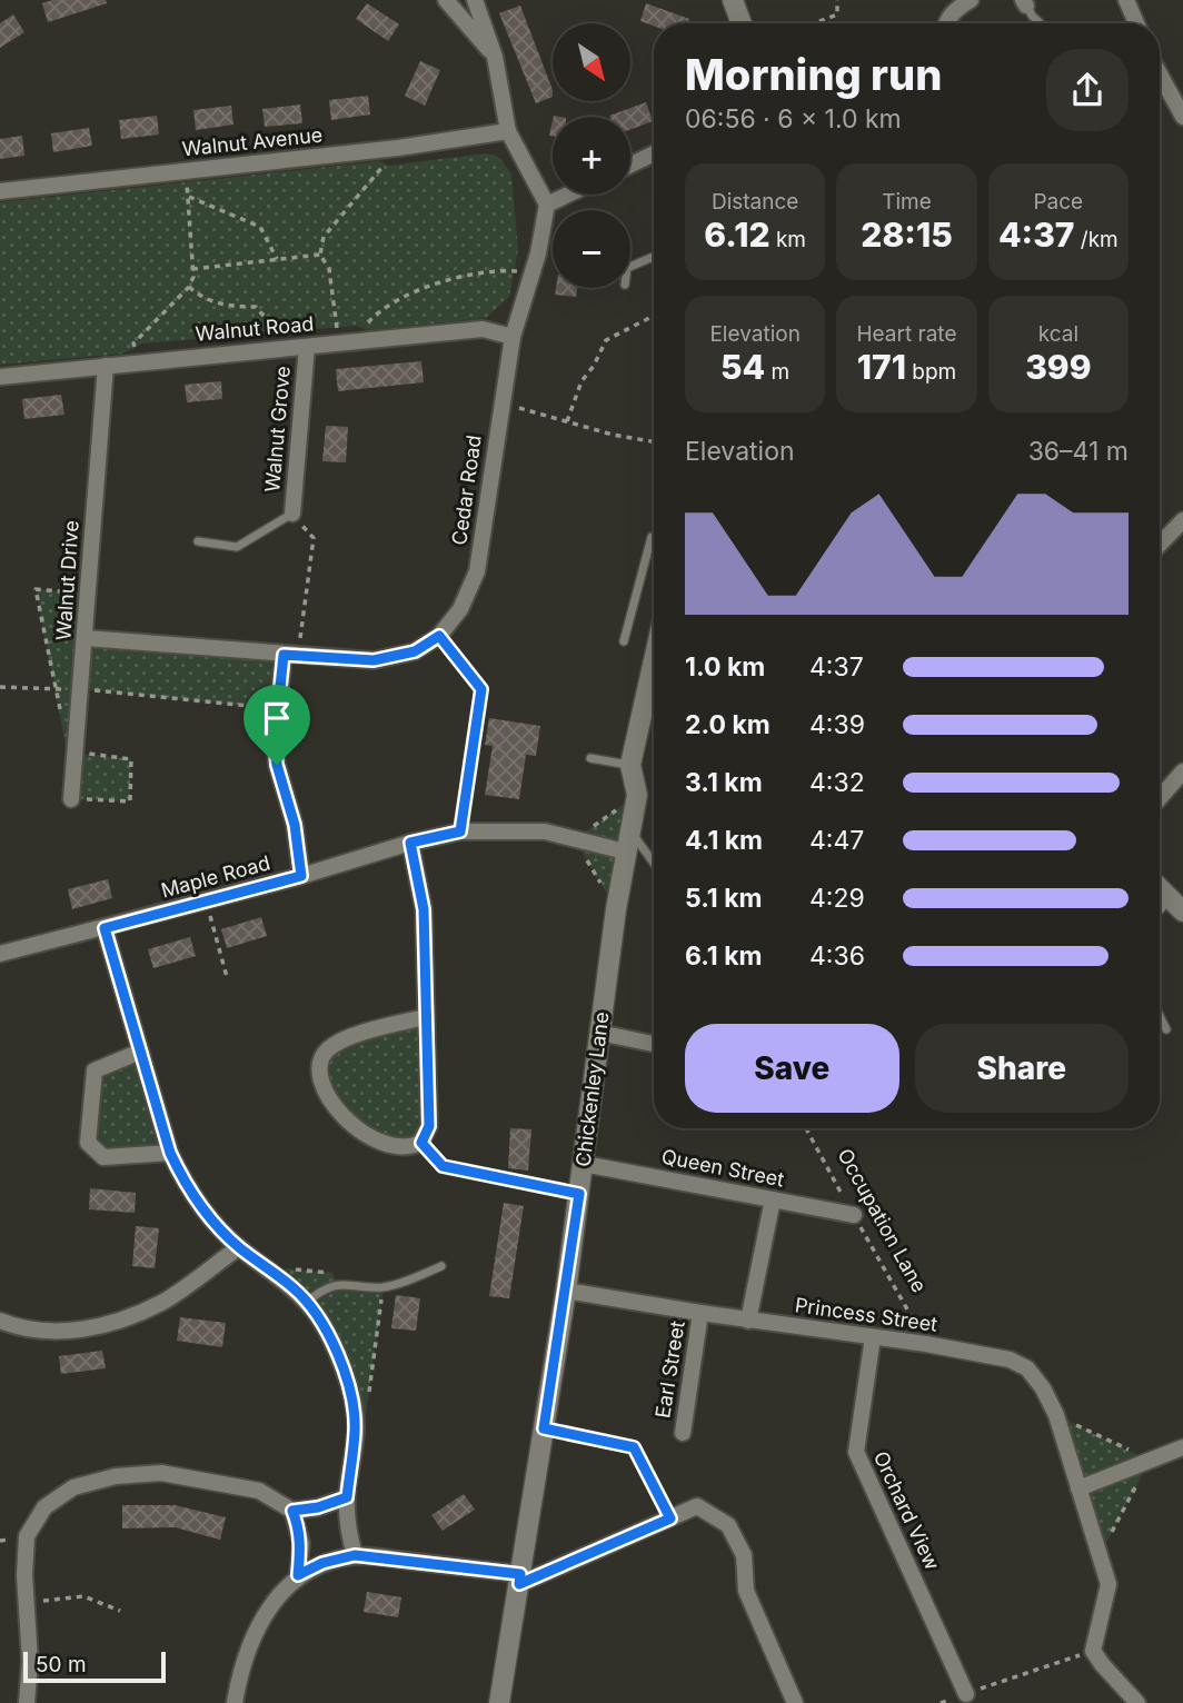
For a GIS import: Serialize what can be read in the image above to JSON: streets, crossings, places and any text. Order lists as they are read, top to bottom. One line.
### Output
{"streets":{"street":["Walnut Avenue","Walnut Road","Walnut Grove","Cedar Road","Walnut Drive","Maple Road","Chickenley Lane","Queen Street","Princess Street","Earl Street","Orchard View"],"path":["Occupation Lane"]},"crossings":[["Walnut Road","Walnut Grove"],["Walnut Road","Cedar Road"],["Walnut Road","Walnut Drive"],["Cedar Road","Walnut Drive"],["Maple Road","Chickenley Lane"],["Chickenley Lane","Queen Street"],["Chickenley Lane","Princess Street"],["Queen Street","Occupation Lane"],["Occupation Lane","Princess Street"],["Princess Street","Earl Street"],["Princess Street","Orchard View"]],"scale_bar":"50 m","north":"bottom right","page":{"map_buttons":["+","−"],"heading":["Morning run","06:56 · 6 × 1.0 km"],"stats":[["Distance","6.12 km"],["Time","28:15"],["Pace","4:37 /km"],["Elevation","54 m"],["Heart rate","171 bpm"],["kcal","399"]],"chart":["Elevation","36–41 m"],"list":[{"name":"1.0 km","note":"4:37"},{"name":"2.0 km","note":"4:39"},{"name":"3.1 km","note":"4:32"},{"name":"4.1 km","note":"4:47"},{"name":"5.1 km","note":"4:29"},{"name":"6.1 km","note":"4:36"}],"buttons":["Save","Share"],"scale":"50 m"}}
